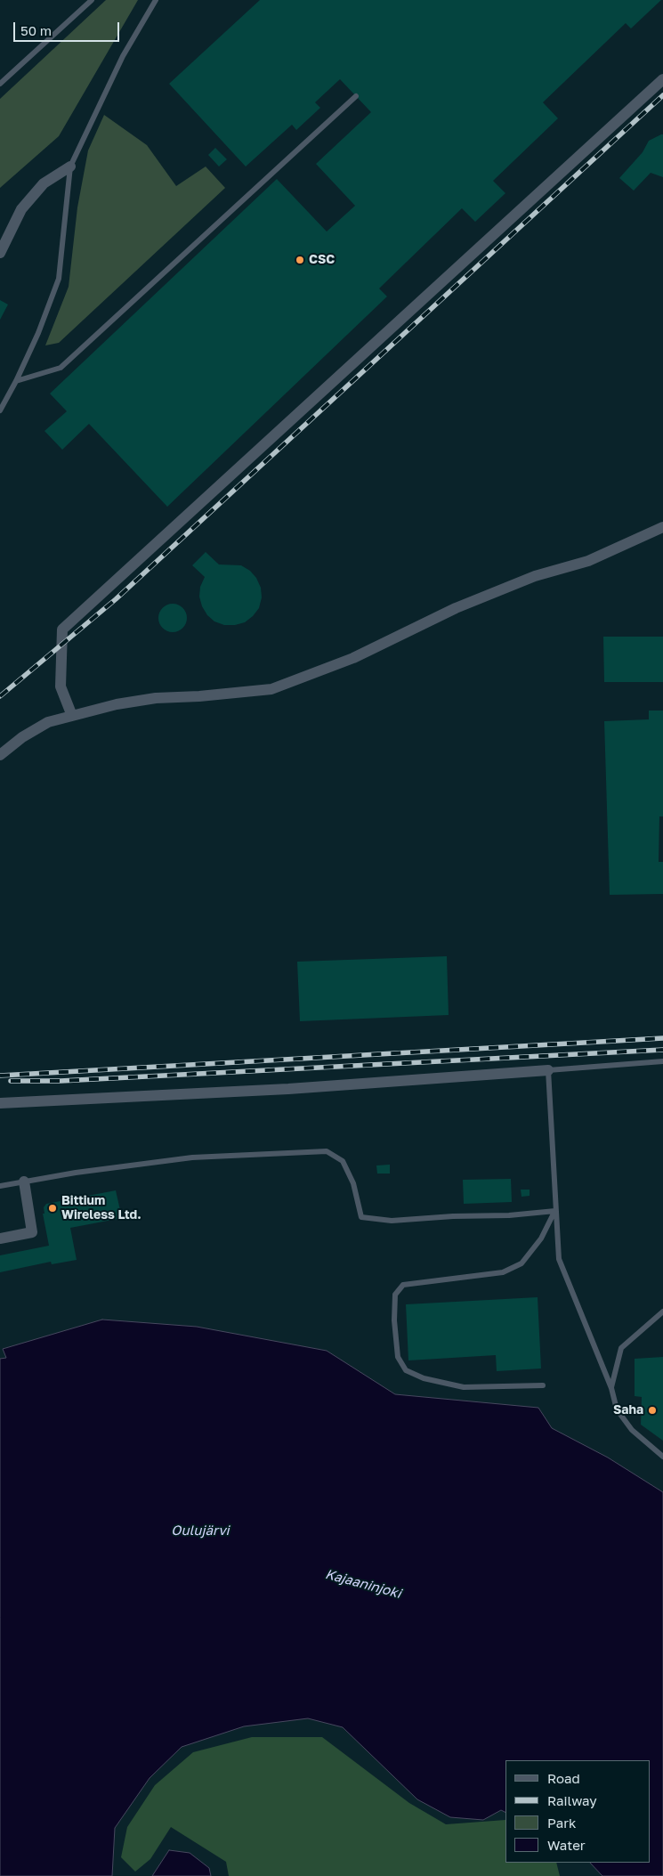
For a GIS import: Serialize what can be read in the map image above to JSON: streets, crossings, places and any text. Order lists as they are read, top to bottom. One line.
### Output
{"water":["Oulujärvi","Kajaaninjoki"],"places":["CSC","Bittium Wireless Ltd.","Saha"],"legend":["Road","Railway","Park","Water"],"scale_bar":"50 m"}
